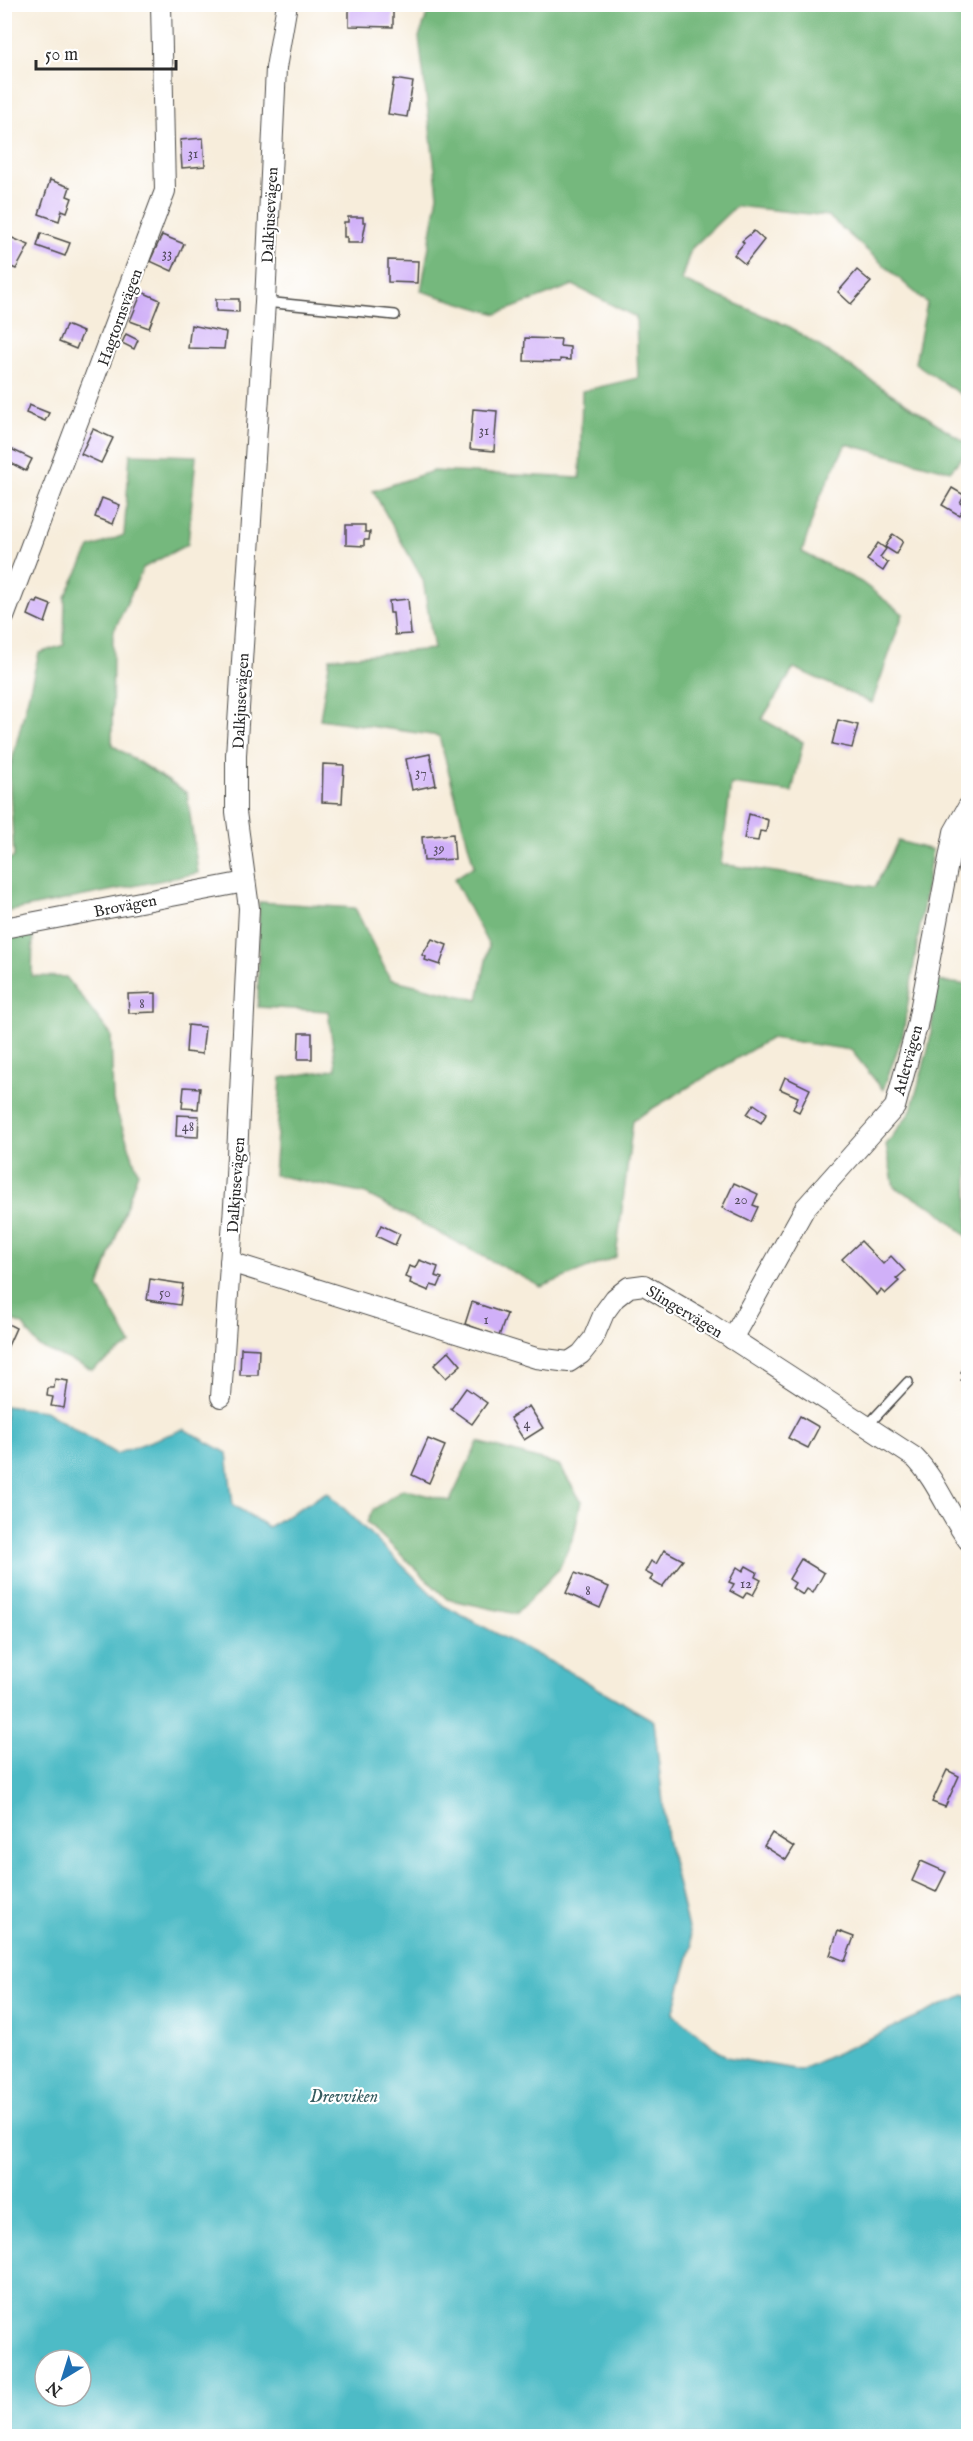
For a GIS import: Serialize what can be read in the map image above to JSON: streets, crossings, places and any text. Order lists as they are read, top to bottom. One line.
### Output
{"streets":{"street":["Dalkjusevägen","Hagtornsvägen","Brovägen","Atletvägen","Slingervägen"]},"crossings":[["Dalkjusevägen","Brovägen"],["Dalkjusevägen","Slingervägen"],["Atletvägen","Slingervägen"]],"water":["Drevviken"],"house_numbers":["31","33","31","37","39","8","48","20","50","1","4","12","8"],"scale_bar":"50 m","north":"bottom left"}
